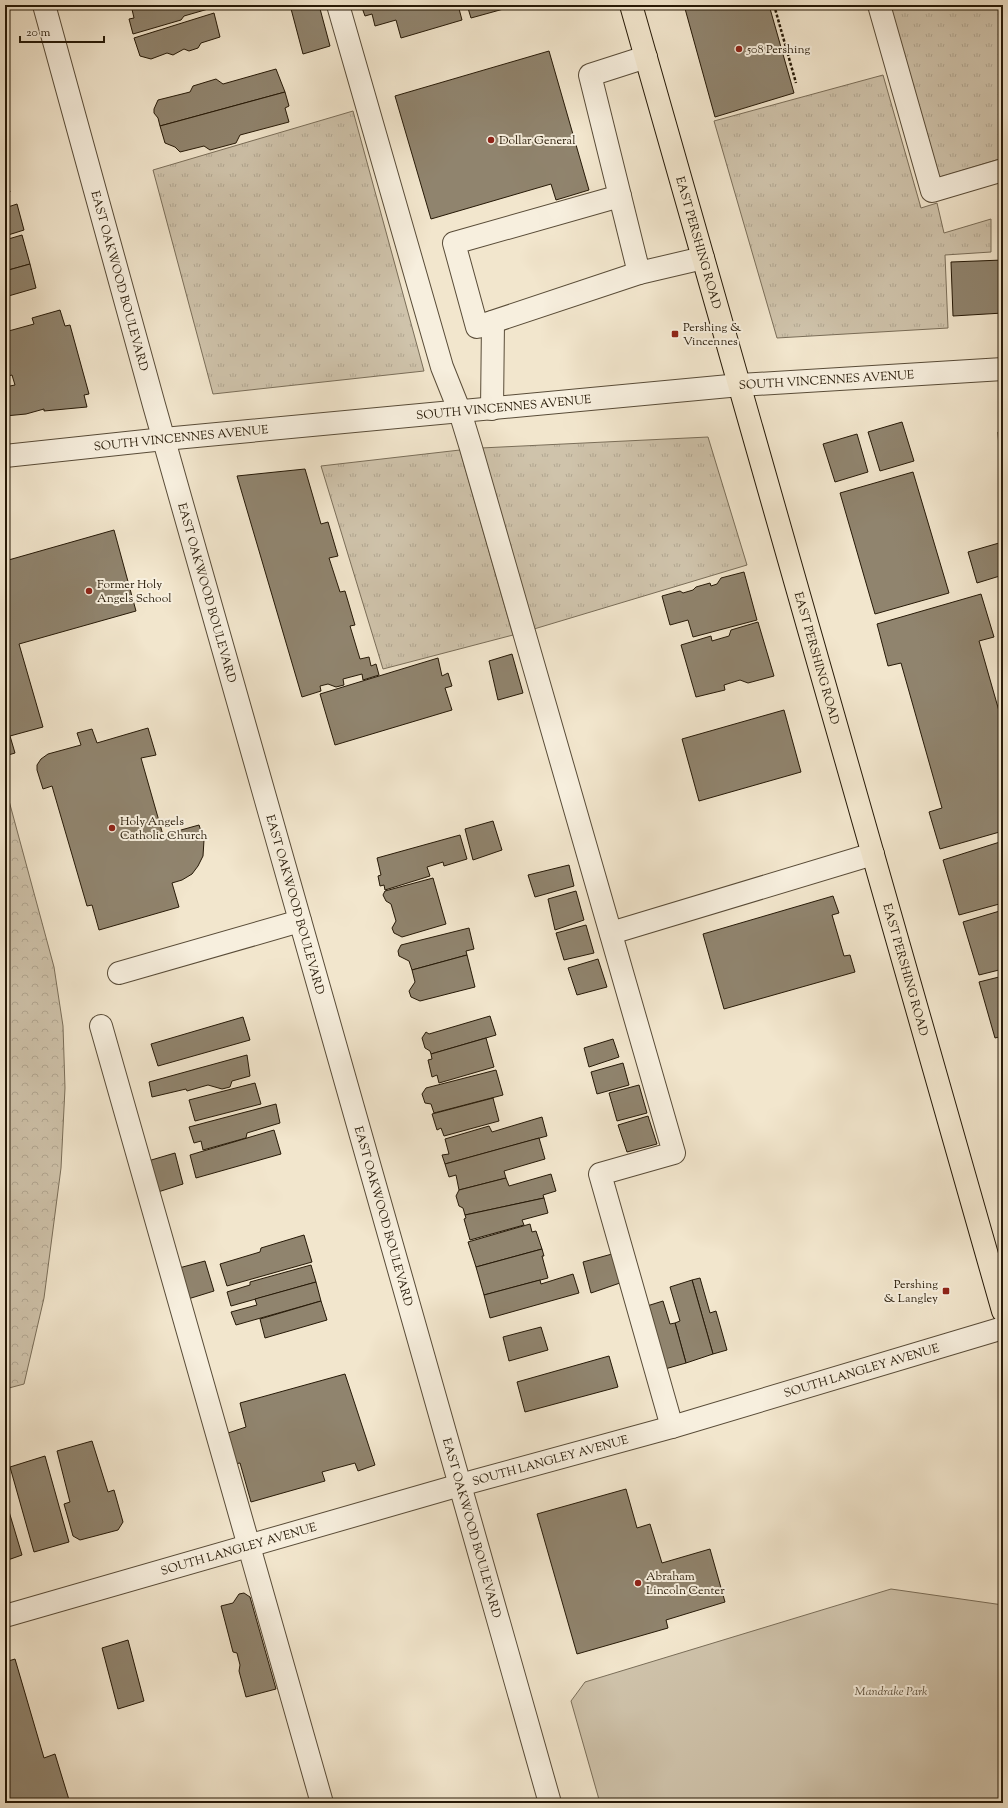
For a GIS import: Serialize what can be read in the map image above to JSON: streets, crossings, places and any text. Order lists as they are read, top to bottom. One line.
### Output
{"streets":{"main road":["EAST PERSHING ROAD"],"street":["EAST OAKWOOD BOULEVARD","SOUTH VINCENNES AVENUE","SOUTH LANGLEY AVENUE"]},"crossings":[["EAST PERSHING ROAD","SOUTH VINCENNES AVENUE"],["EAST OAKWOOD BOULEVARD","SOUTH VINCENNES AVENUE"],["EAST OAKWOOD BOULEVARD","SOUTH LANGLEY AVENUE"]],"parks":["Mandrake Park"],"places":{"other":["508 Pershing","Dollar General","Former Holy Angels School","Holy Angels Catholic Church","Abraham Lincoln Center"],"transit":["Pershing & Vincennes","Pershing & Langley"]},"scale_bar":"20 m"}
